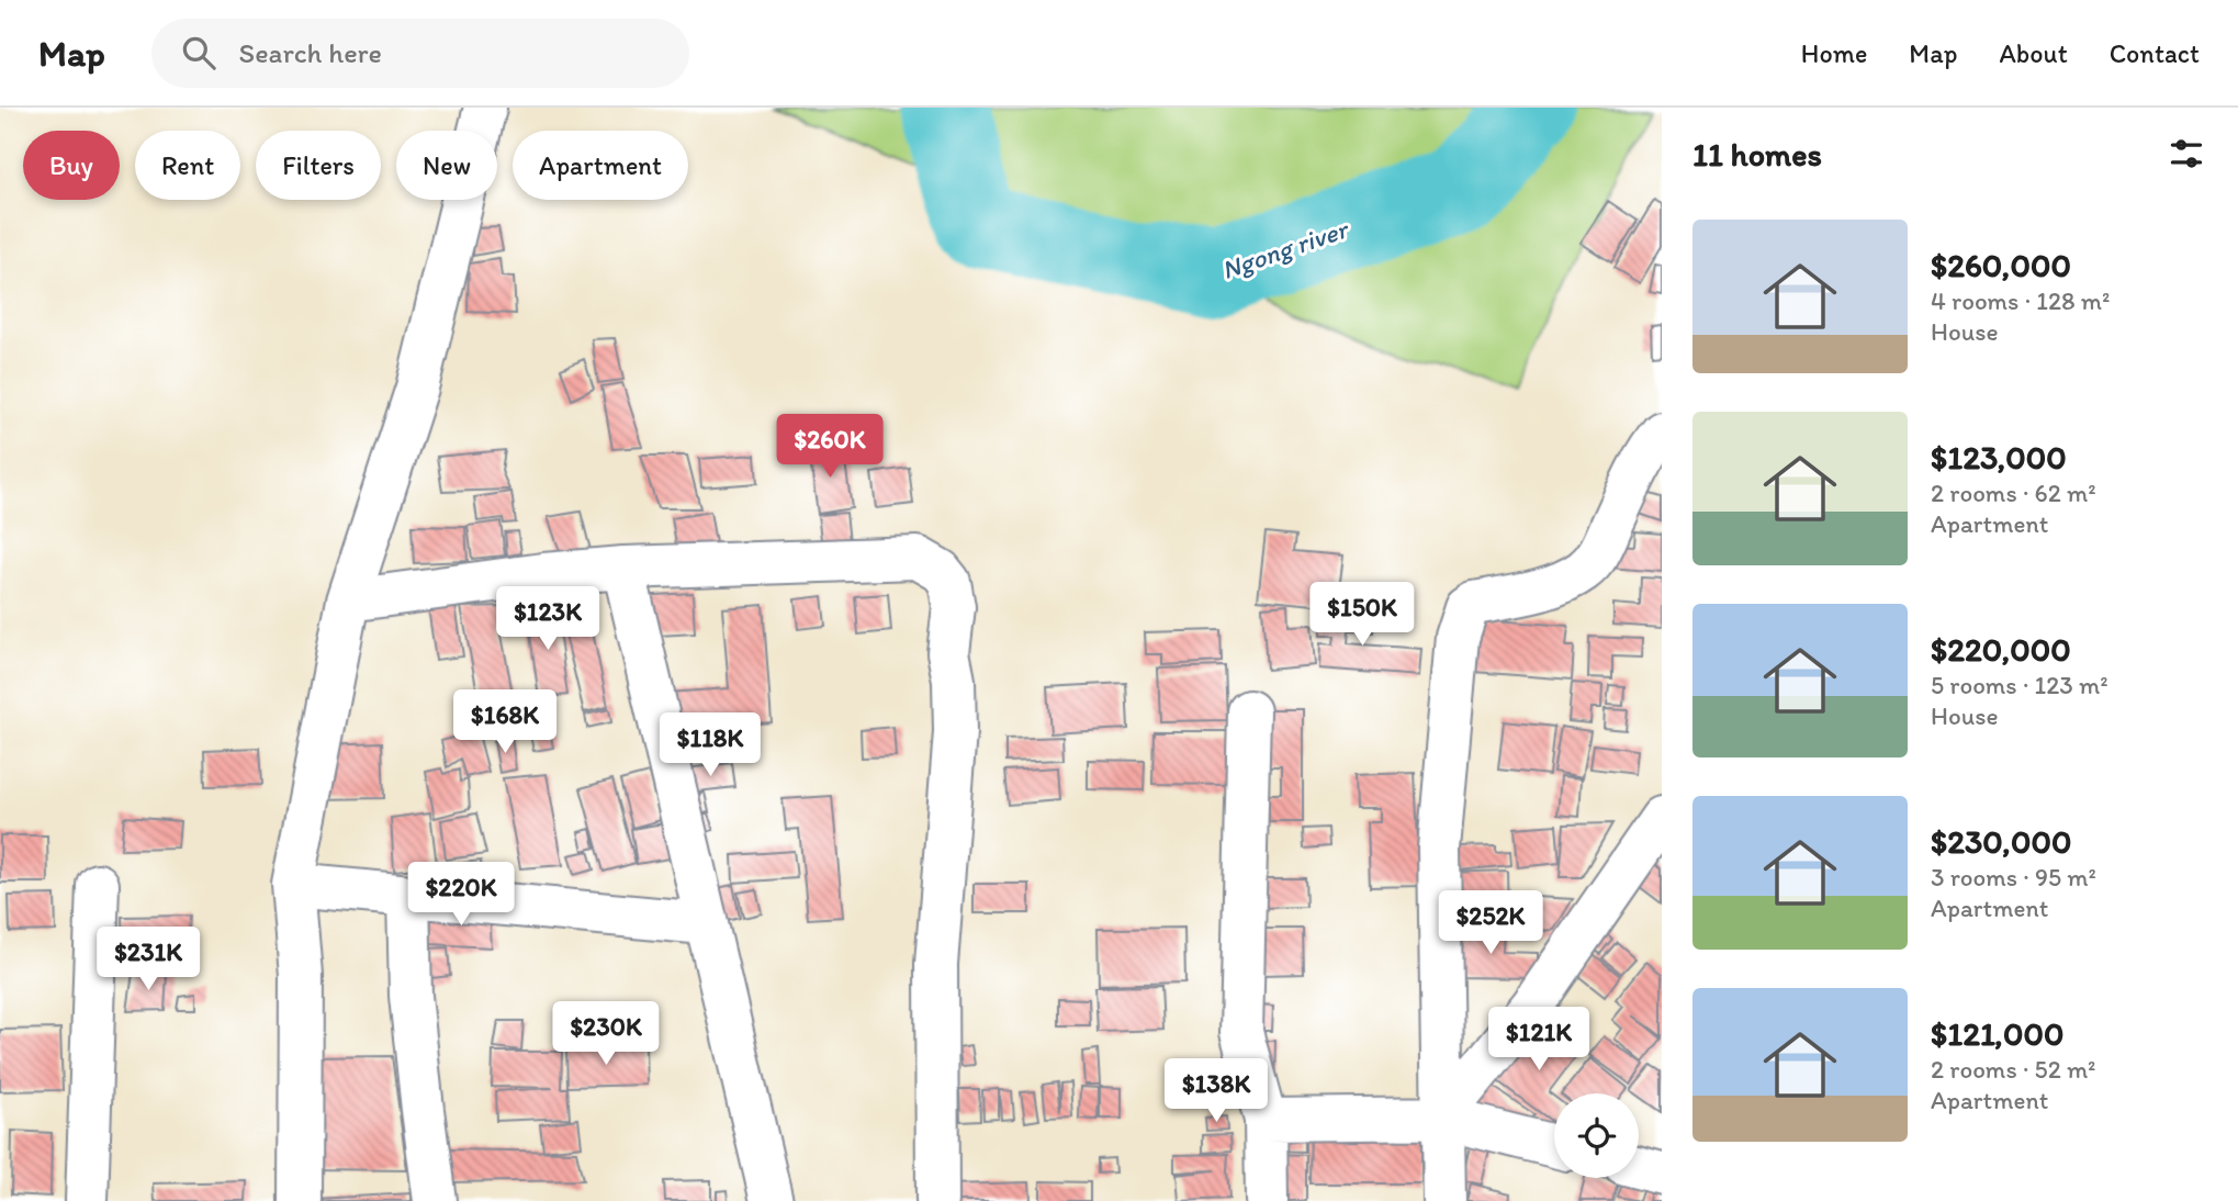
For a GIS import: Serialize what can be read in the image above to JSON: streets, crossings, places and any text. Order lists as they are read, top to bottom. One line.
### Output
{"water":["Ngong river"],"page":{"header":"Map","search":"Search here","nav":["Home","Map","About","Contact"],"heading":"11 homes","chip":["Buy","Rent","Filters","New","Apartment"],"list":[{"name":"$260,000","note":"4 rooms · 128 m² · House"},{"name":"$123,000","note":"2 rooms · 62 m² · Apartment"},{"name":"$220,000","note":"5 rooms · 123 m² · House"},{"name":"$230,000","note":"3 rooms · 95 m² · Apartment"},{"name":"$121,000","note":"2 rooms · 52 m² · Apartment"}],"price":["$260K","$150K","$123K","$168K","$118K","$220K","$252K","$231K","$230K","$121K","$138K"]}}
